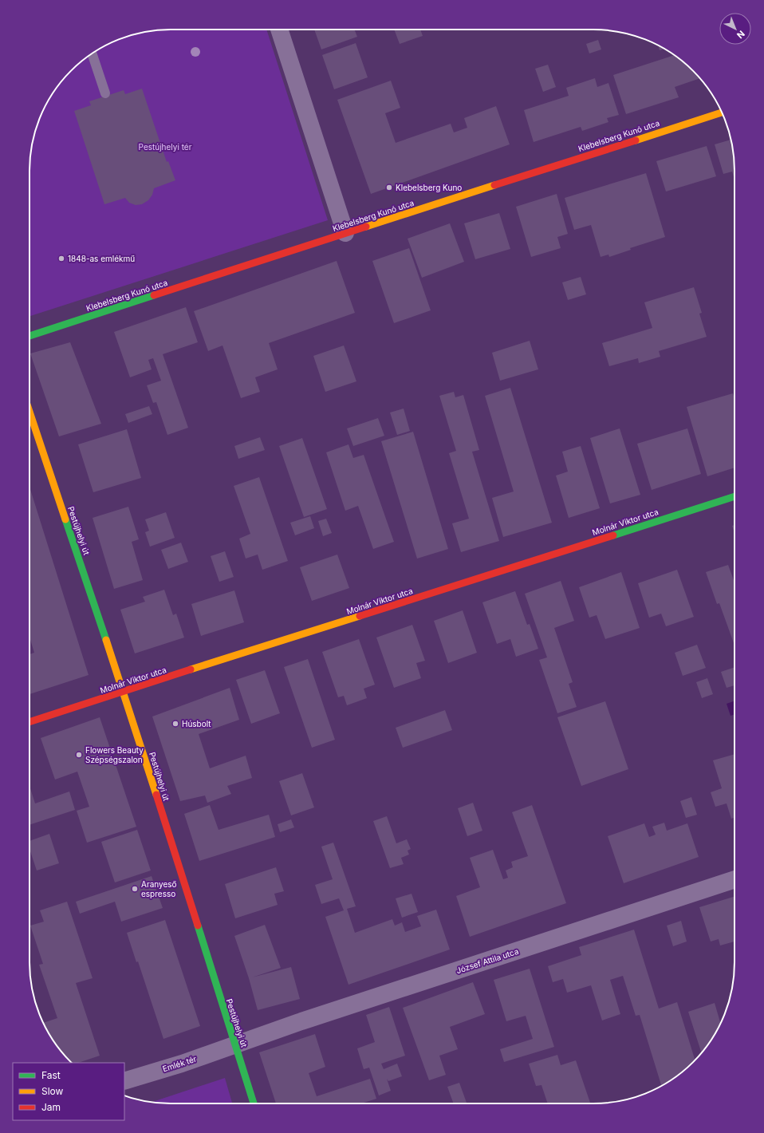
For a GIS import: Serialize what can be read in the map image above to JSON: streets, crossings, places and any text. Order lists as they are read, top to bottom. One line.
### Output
{"streets":{"street":["Klebelsberg Kunó utca","Molnár Viktor utca","Pestújhelyi út","József Attila utca","Emlék tér"]},"crossings":[["Molnár Viktor utca","Pestújhelyi út"],["Pestújhelyi út","József Attila utca"],["Pestújhelyi út","Emlék tér"],["József Attila utca","Emlék tér"]],"parks":["Pestújhelyi tér"],"places":["Klebelsberg Kuno","1848-as emlékmű","Húsbolt","Flowers Beauty Szépségszalon","Aranyeső espresso"],"legend":["Fast","Slow","Jam"],"north":"bottom right"}
